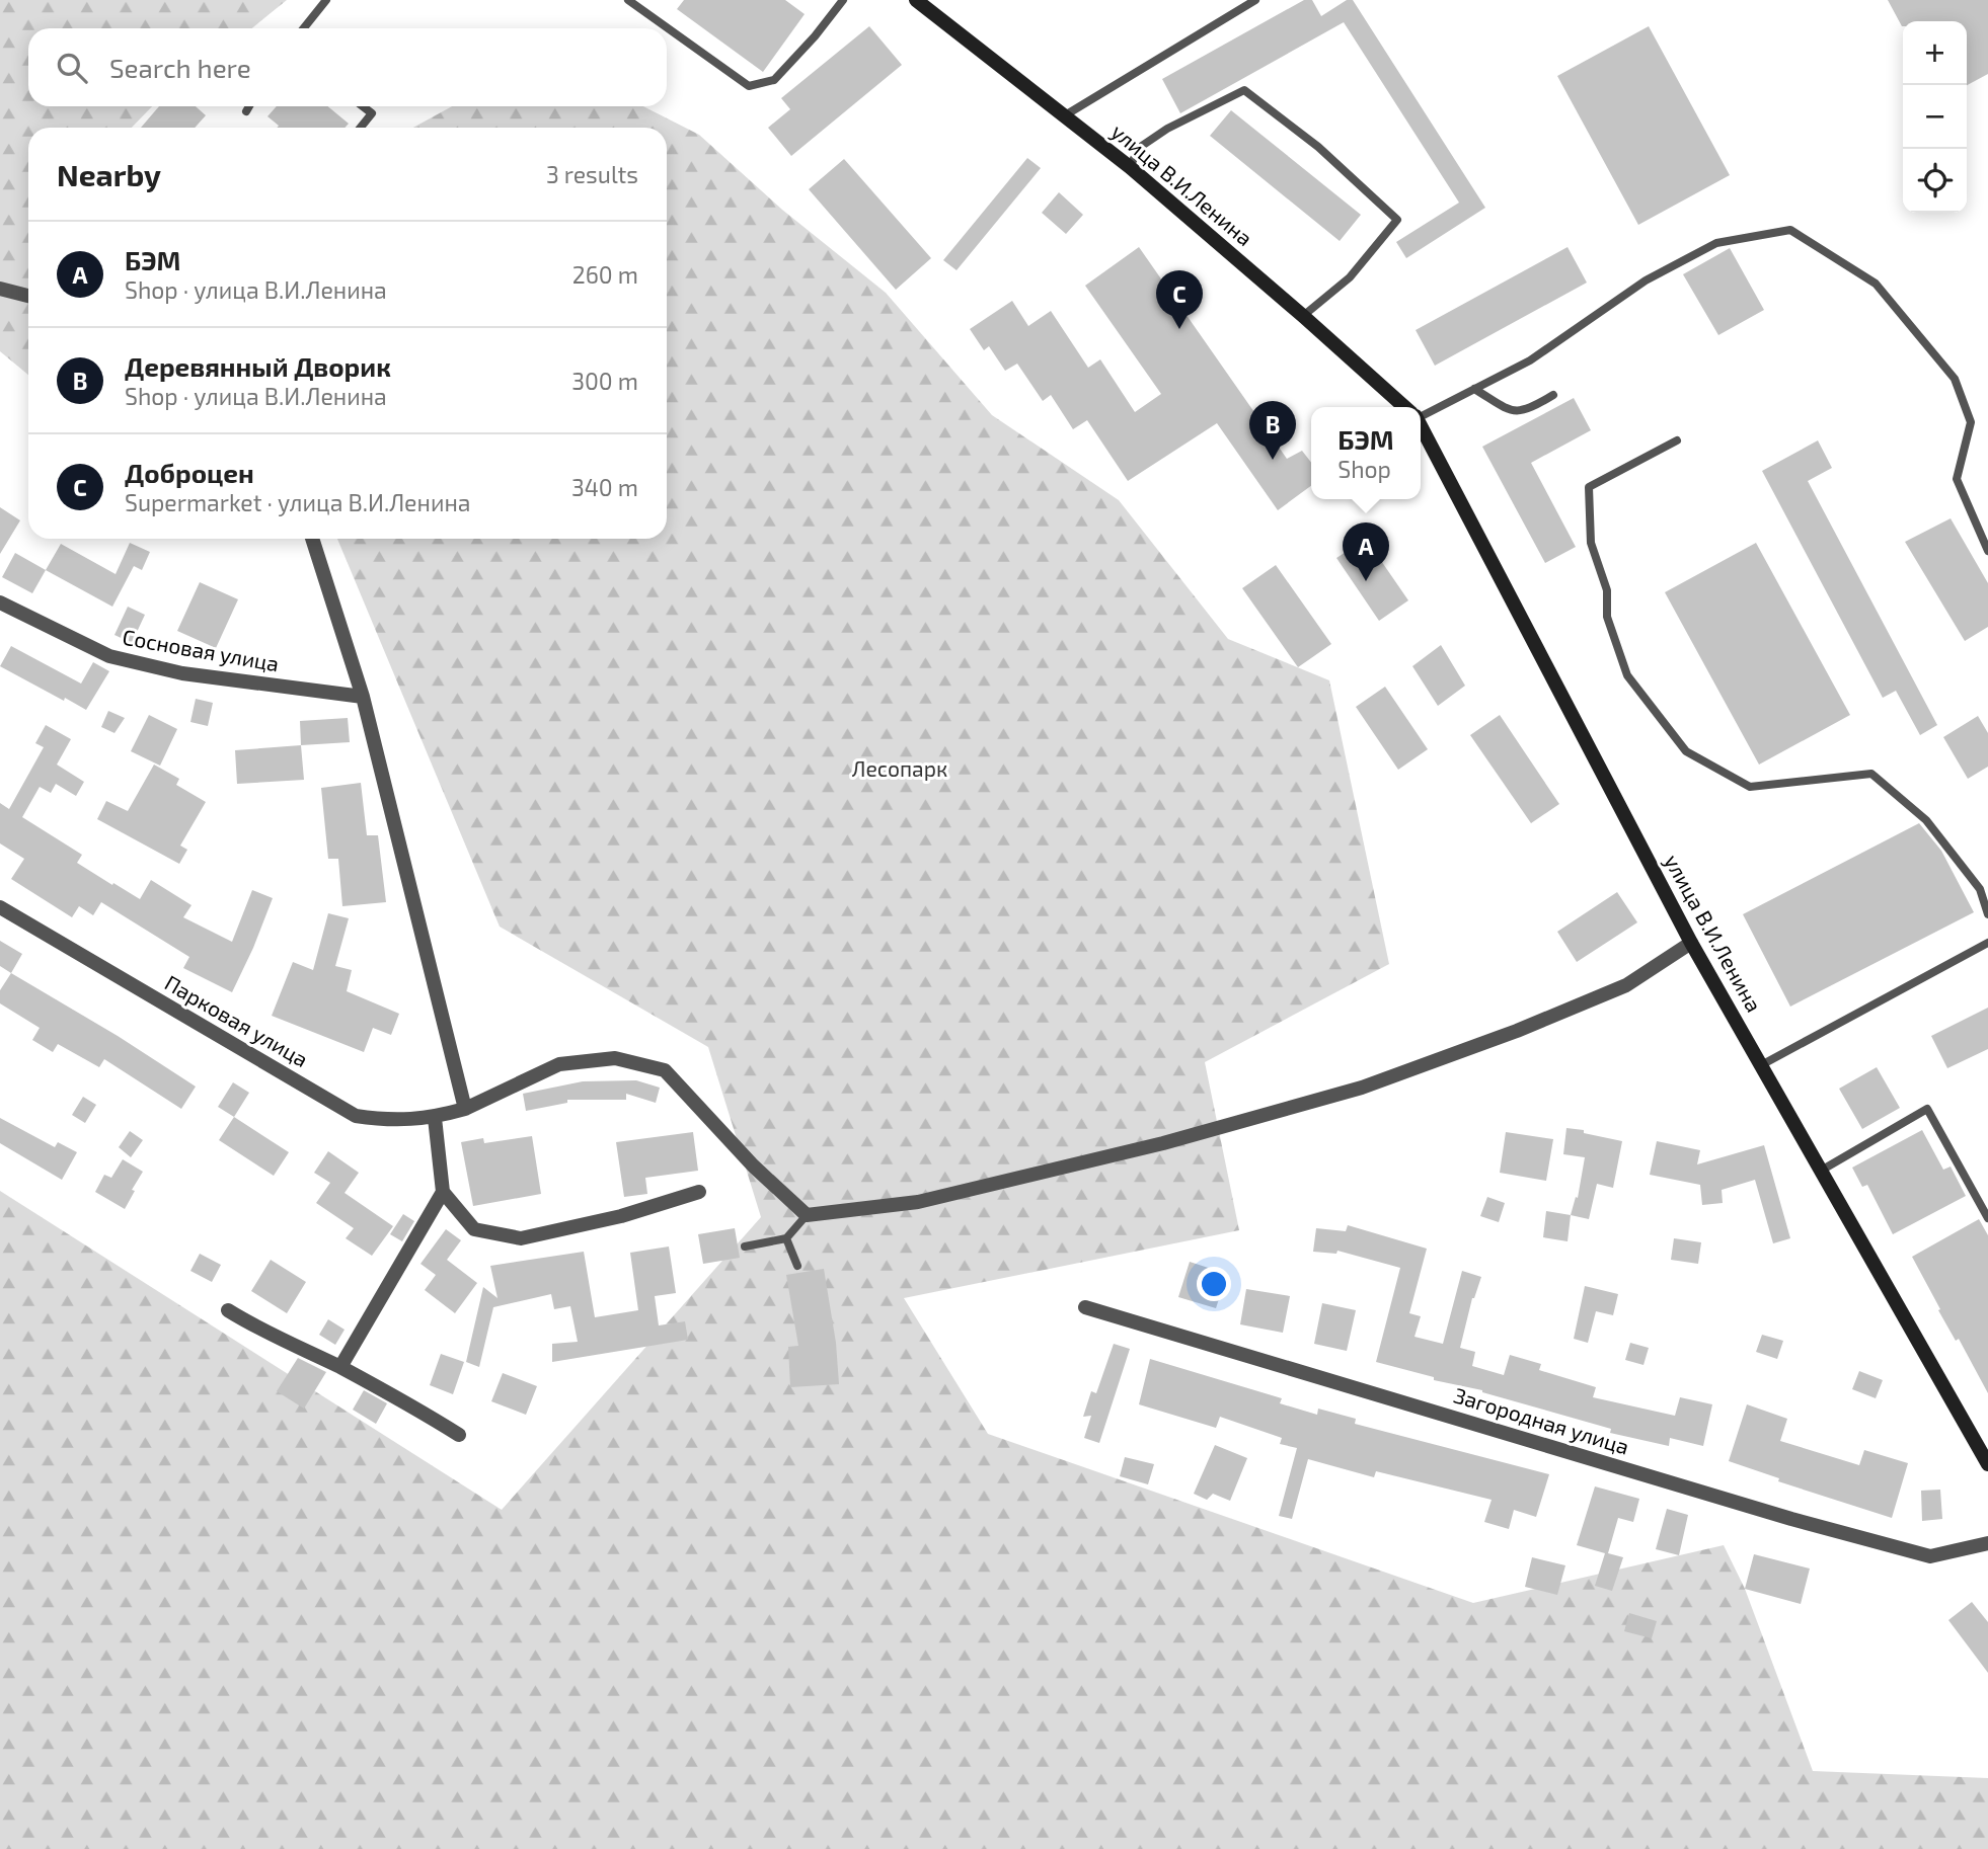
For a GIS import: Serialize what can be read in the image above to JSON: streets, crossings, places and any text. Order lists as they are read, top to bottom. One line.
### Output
{"streets":{"main road":["улица В.И.Ленина"],"street":["Сосновая улица","Парковая улица","Загородная улица"]},"parks":["Лесопарк"],"page":{"map_buttons":["+","−"],"search":"Search here","heading":["Nearby","3 results"],"list":[{"mark":"A","name":"БЭМ","note":"Shop · улица В.И.Ленина","value":"260 m"},{"mark":"B","name":"Деревянный Дворик","note":"Shop · улица В.И.Ленина","value":"300 m"},{"mark":"C","name":"Доброцен","note":"Supermarket · улица В.И.Ленина","value":"340 m"}],"pins":["C","B","A"],"popup":["БЭМ","Shop"]}}
